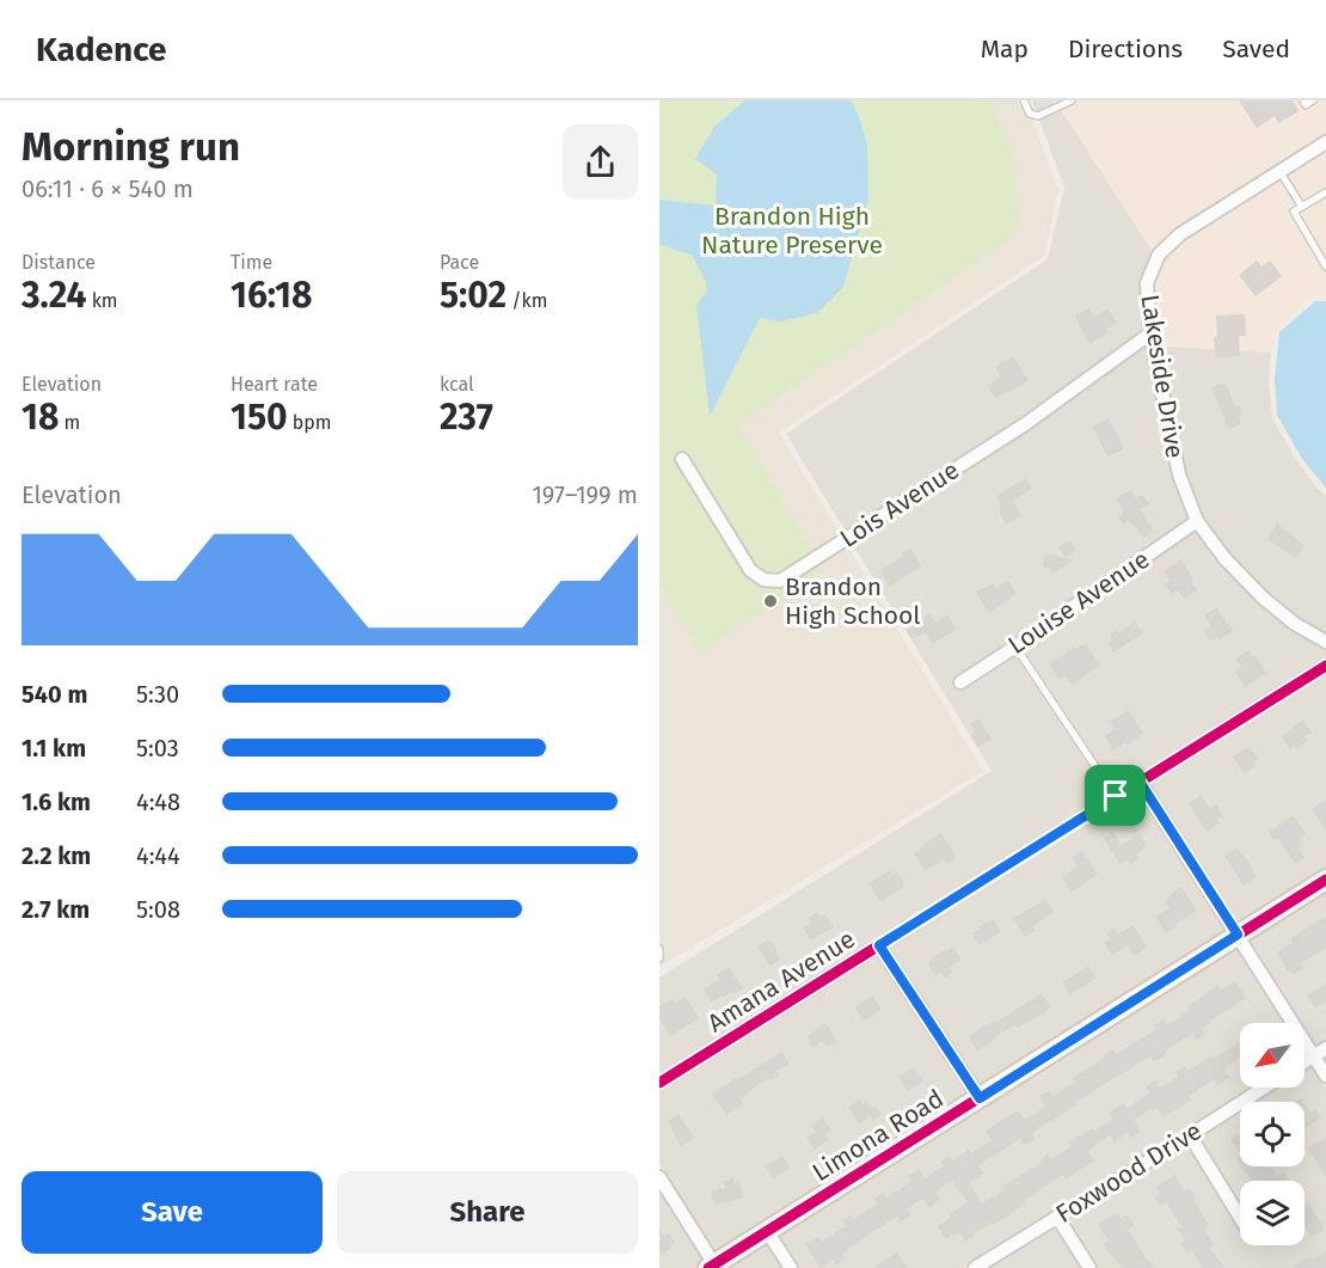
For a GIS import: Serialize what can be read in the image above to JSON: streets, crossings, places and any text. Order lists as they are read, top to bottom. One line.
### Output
{"streets":{"street":["Lakeside Drive","Lois Avenue","Louise Avenue","Amana Avenue","Limona Road","Foxwood Drive"]},"crossings":[["Lakeside Drive","Lois Avenue"],["Lakeside Drive","Louise Avenue"]],"parks":["Brandon High Nature Preserve"],"places":["Brandon High School"],"north":"bottom left","page":{"header":"Kadence","nav":["Map","Directions","Saved"],"heading":["Morning run","06:11 · 6 × 540 m"],"stats":[["Distance","3.24 km"],["Time","16:18"],["Pace","5:02 /km"],["Elevation","18 m"],["Heart rate","150 bpm"],["kcal","237"]],"chart":["Elevation","197–199 m"],"list":[{"name":"540 m","note":"5:30"},{"name":"1.1 km","note":"5:03"},{"name":"1.6 km","note":"4:48"},{"name":"2.2 km","note":"4:44"},{"name":"2.7 km","note":"5:08"}],"buttons":["Save","Share"]}}
